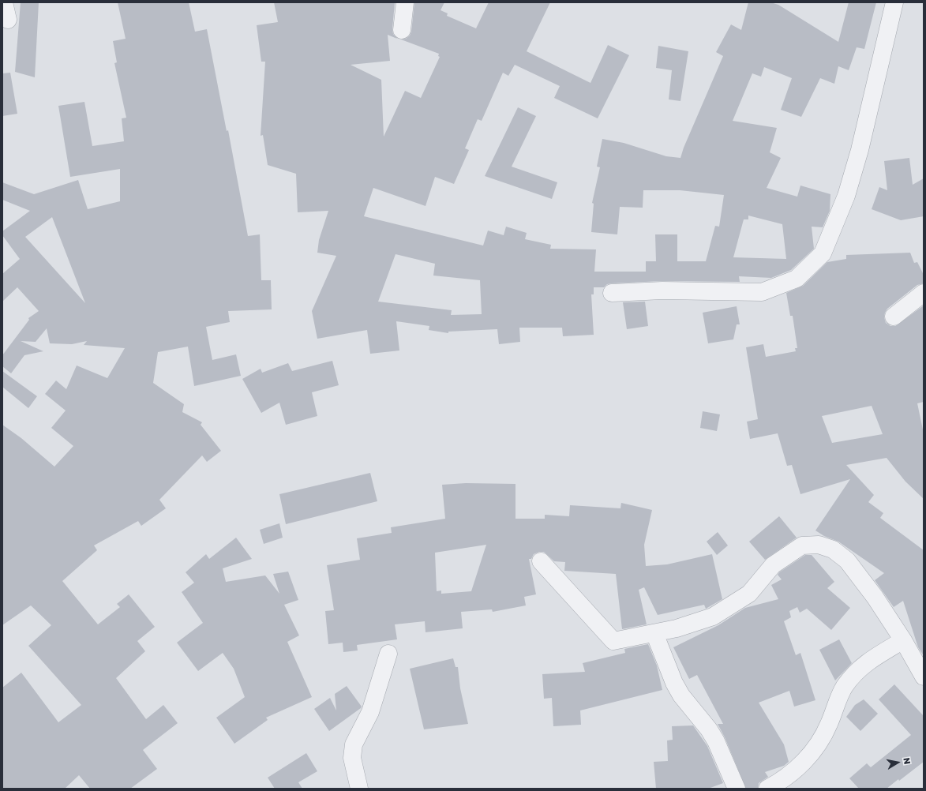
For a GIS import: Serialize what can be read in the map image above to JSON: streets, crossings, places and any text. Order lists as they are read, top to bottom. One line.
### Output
{"north":"right"}
